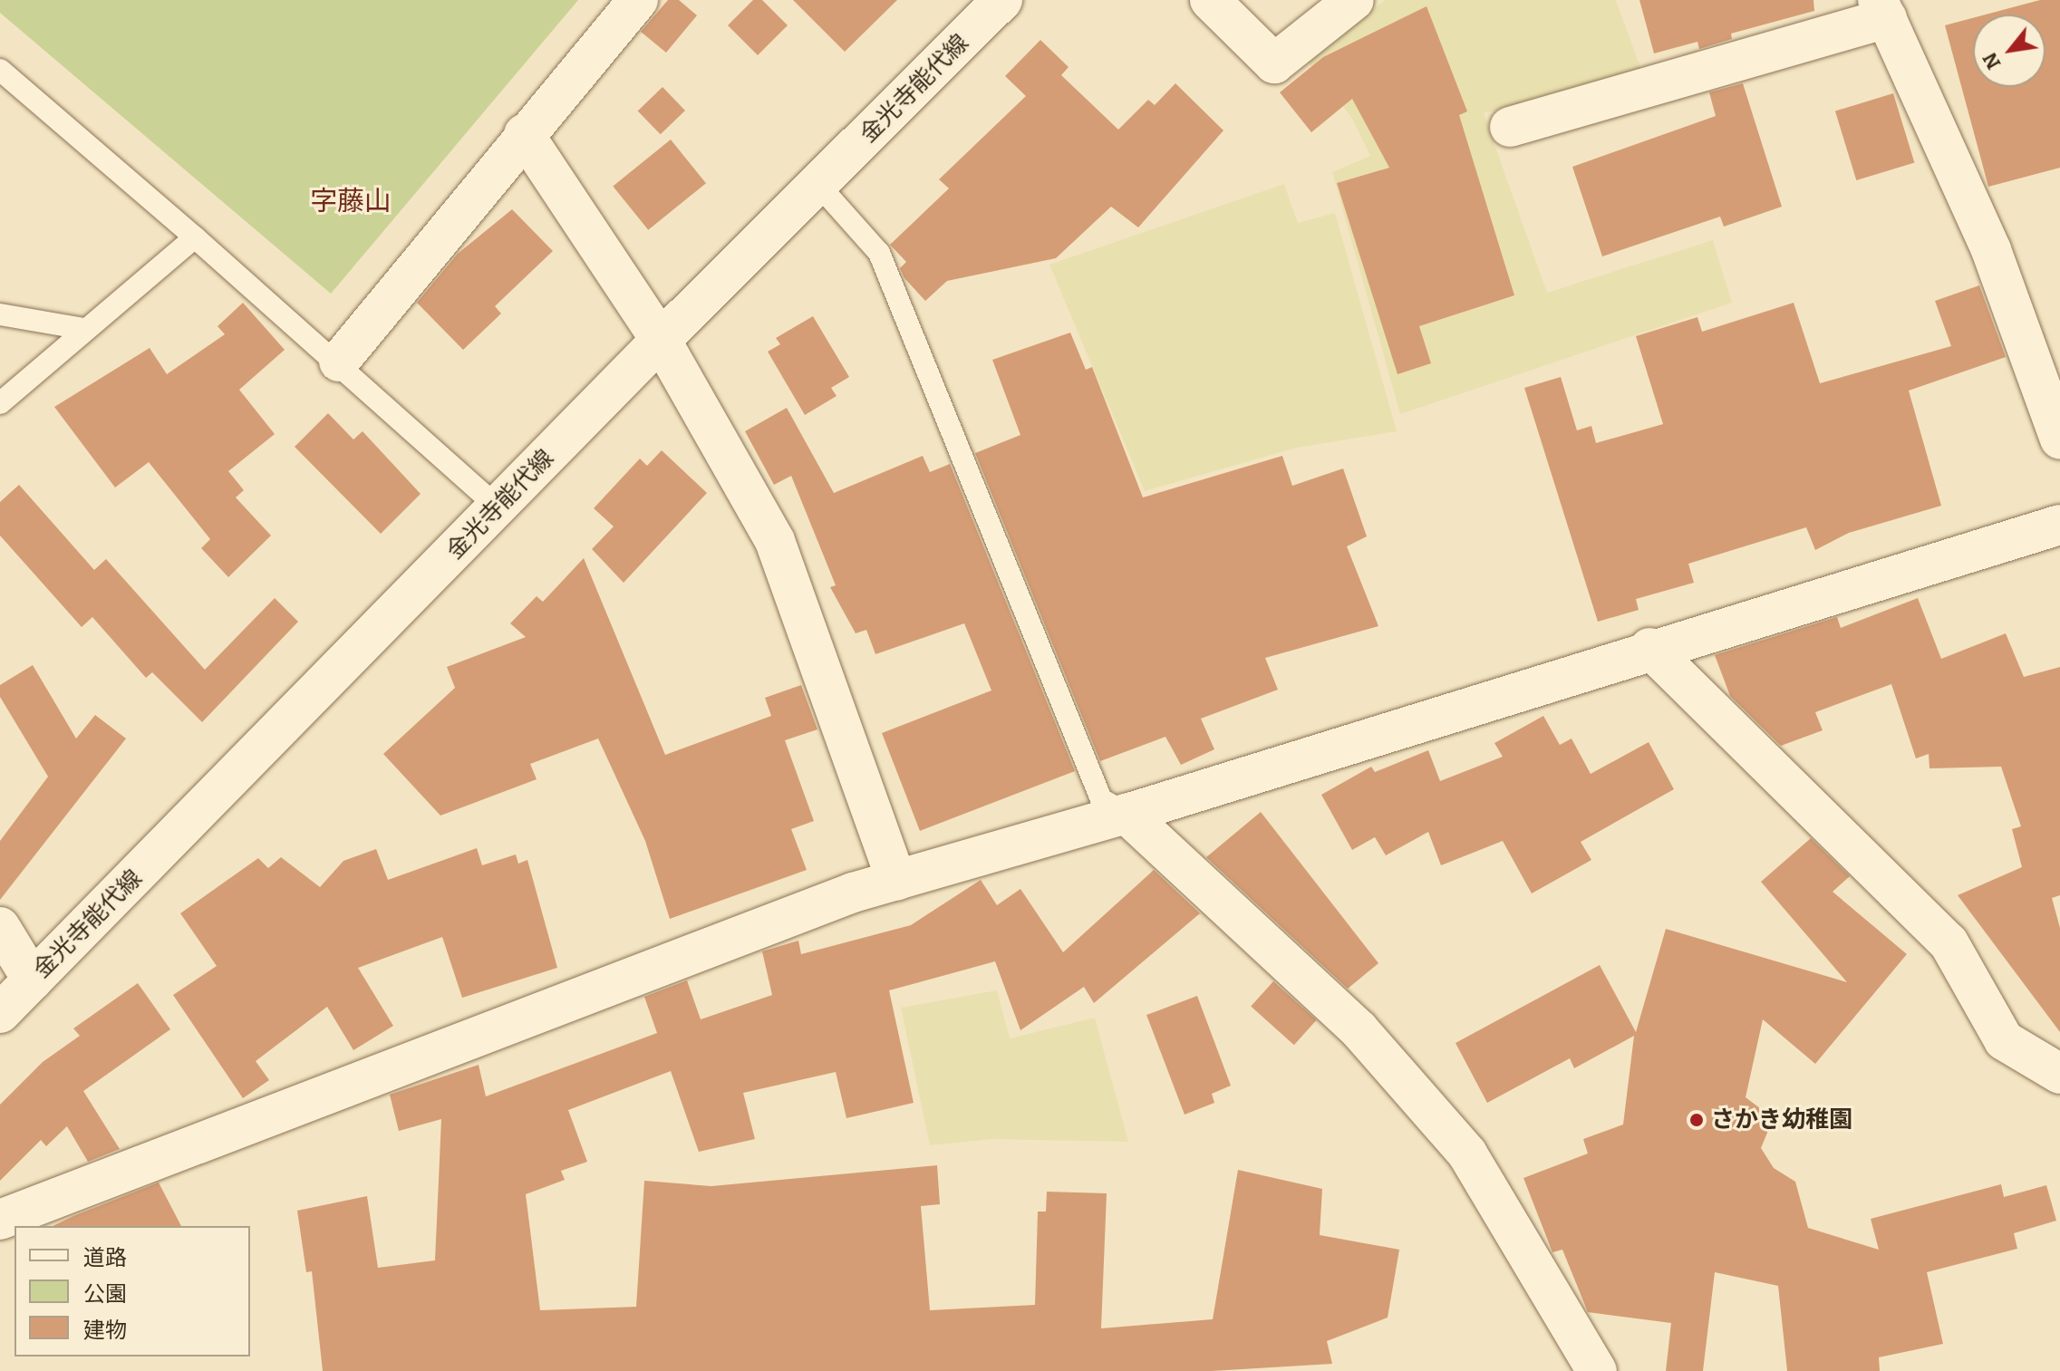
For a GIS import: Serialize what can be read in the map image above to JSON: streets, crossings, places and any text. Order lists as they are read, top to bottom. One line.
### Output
{"streets":{"street":["金光寺能代線"]},"districts":["字藤山"],"places":["さかき幼稚園"],"legend":["道路","公園","建物"],"north":"bottom left"}
